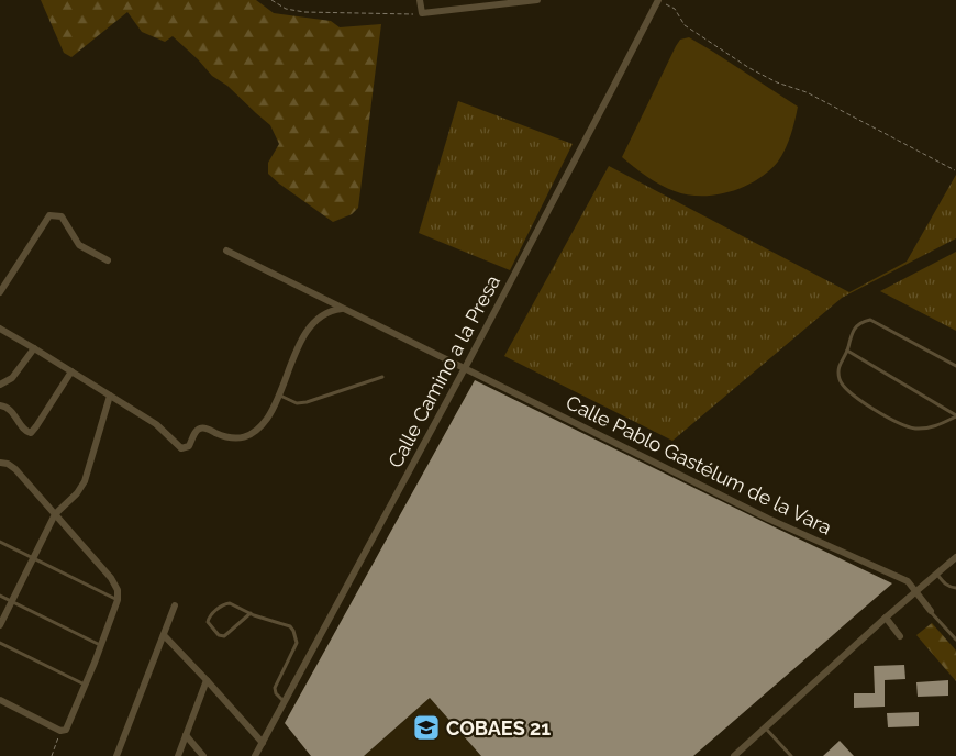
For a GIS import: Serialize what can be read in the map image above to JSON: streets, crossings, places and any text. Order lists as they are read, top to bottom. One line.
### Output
{"streets":{"street":["Calle Camino a la Presa","Calle Pablo Gastélum de la Vara"]},"crossings":[["Calle Camino a la Presa","Calle Pablo Gastélum de la Vara"]],"places":{"school or university":["COBAES 21"]}}
